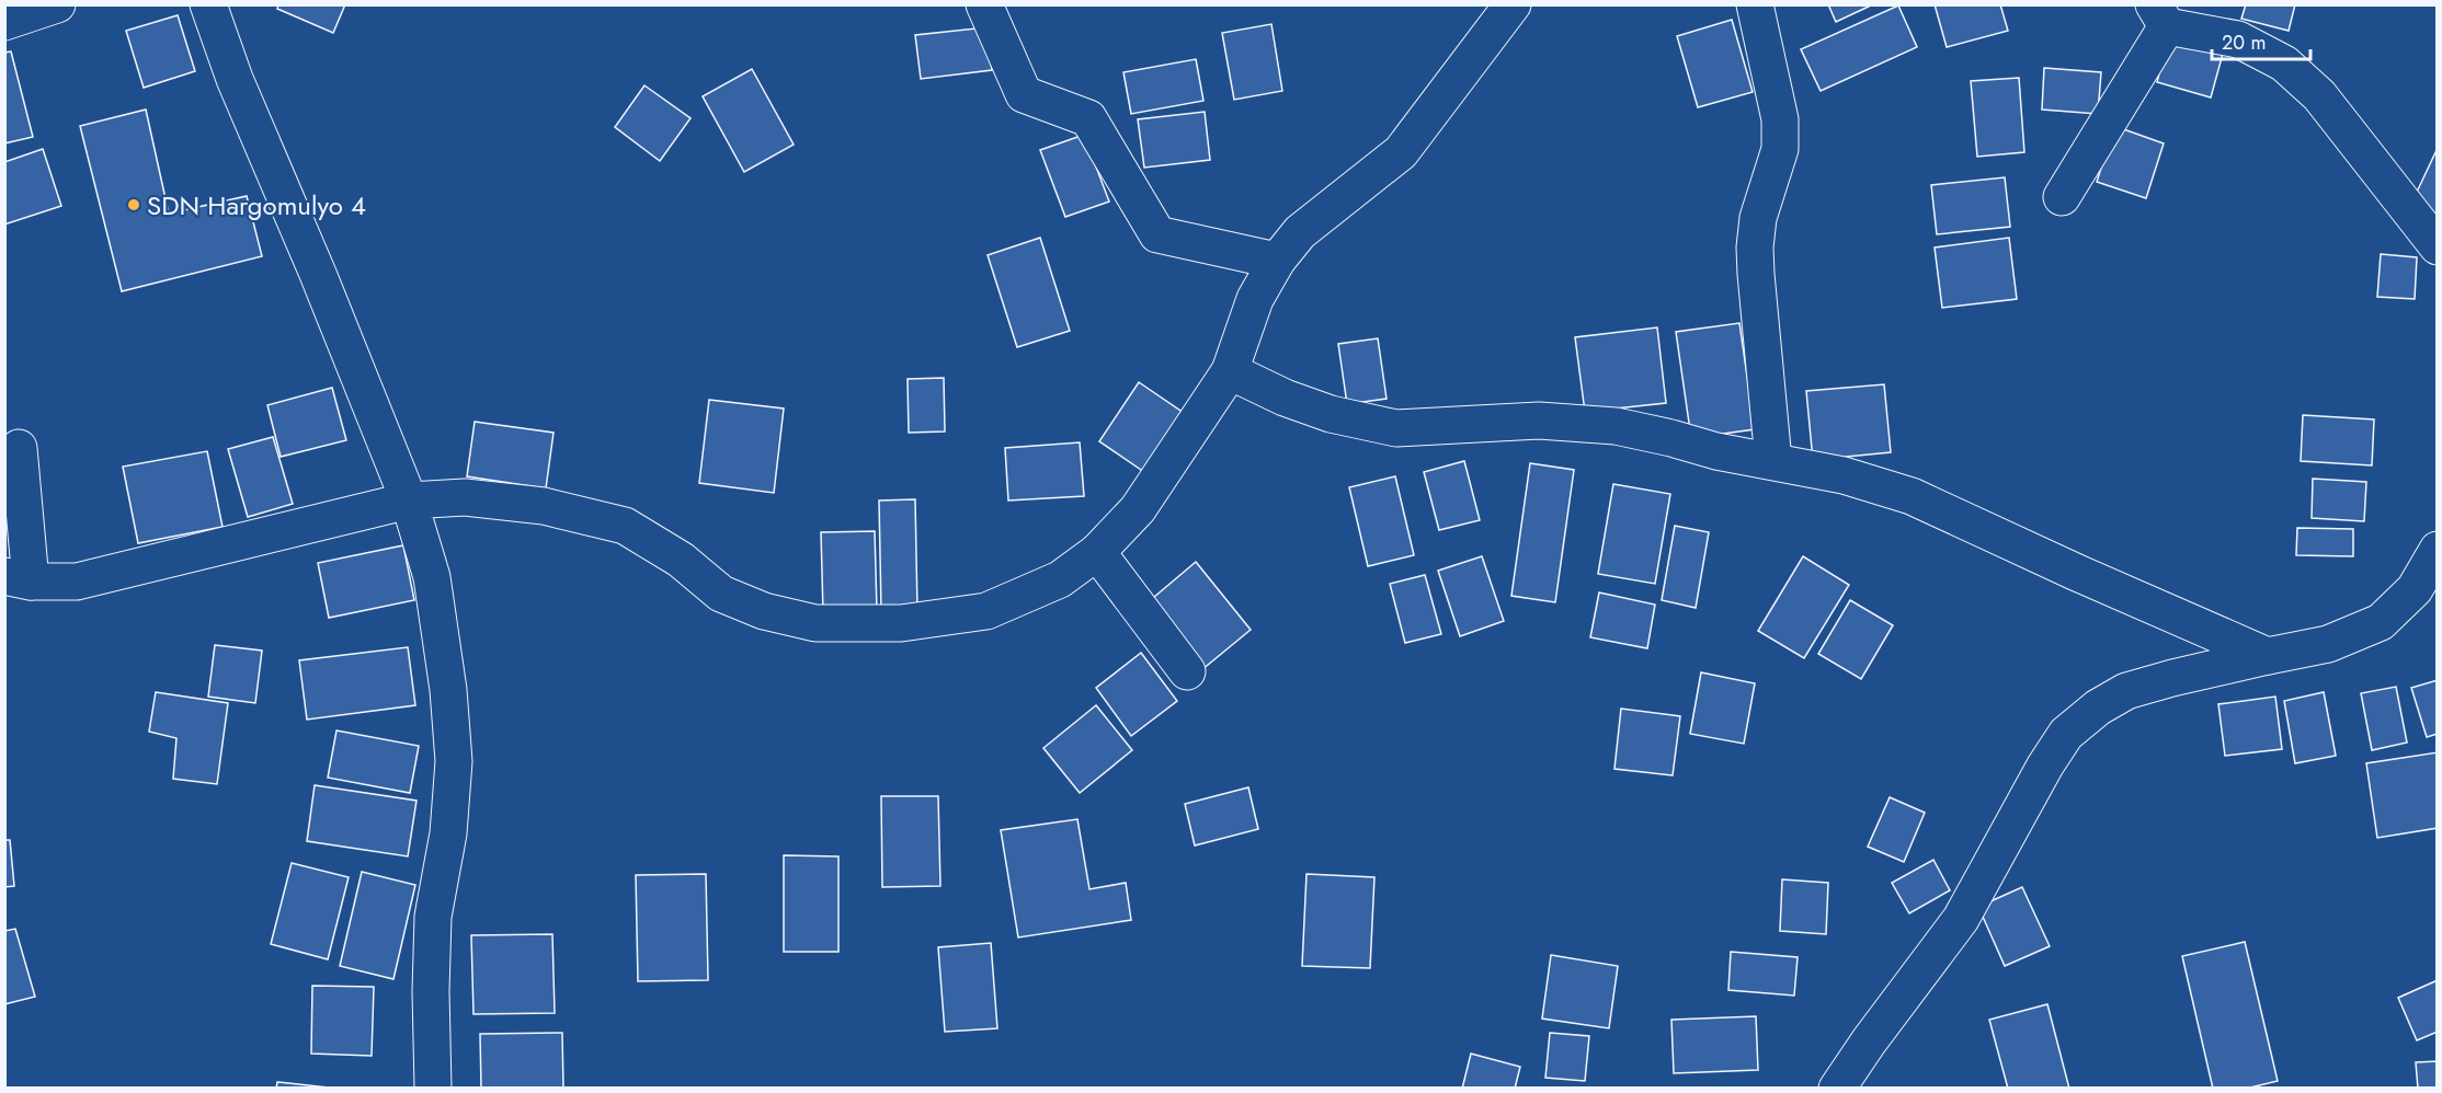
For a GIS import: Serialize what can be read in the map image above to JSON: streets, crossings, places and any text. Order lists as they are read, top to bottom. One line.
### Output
{"places":["SDN Hargomulyo 4"],"scale_bar":"20 m"}
